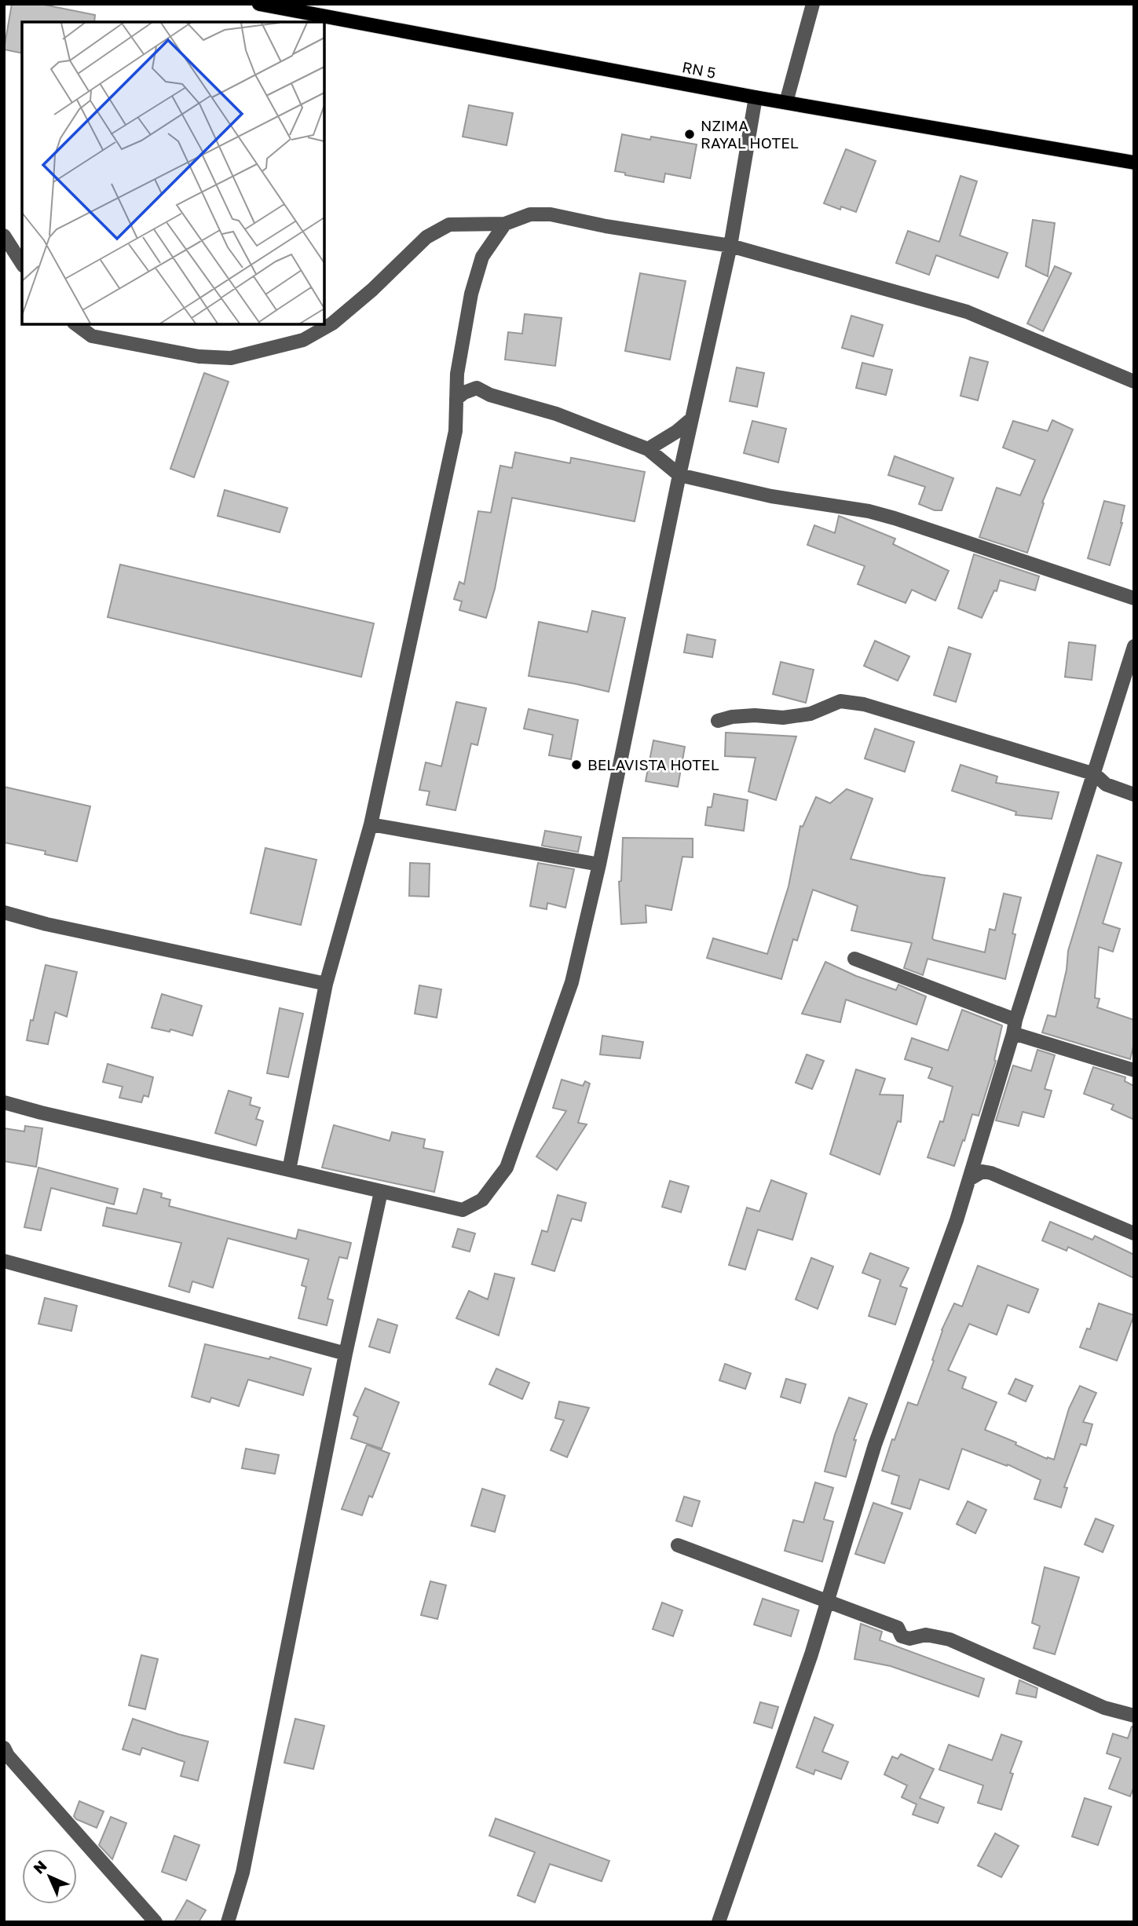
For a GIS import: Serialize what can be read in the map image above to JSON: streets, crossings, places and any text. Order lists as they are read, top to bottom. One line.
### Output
{"streets":{"main road":["RN 5"]},"places":["NZIMA RAYAL HOTEL","BELAVISTA HOTEL"],"north":"top left"}
